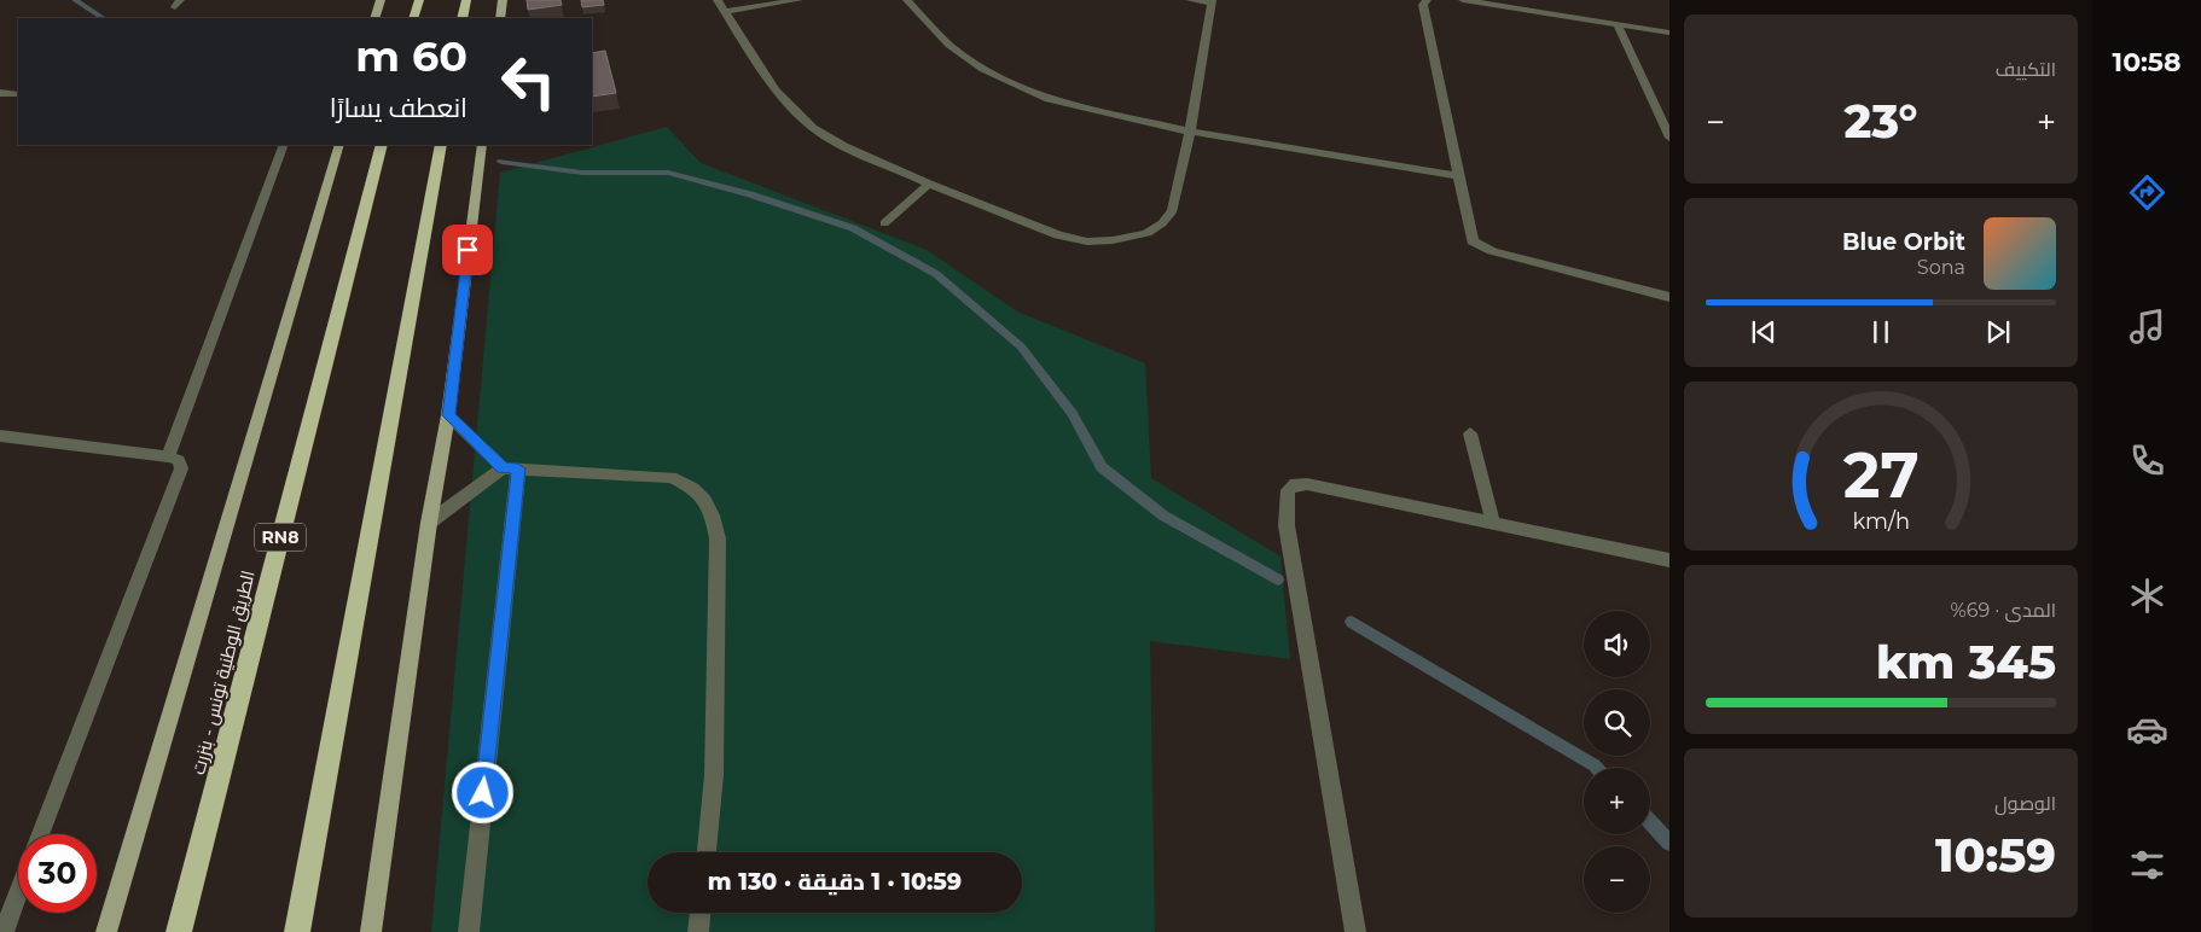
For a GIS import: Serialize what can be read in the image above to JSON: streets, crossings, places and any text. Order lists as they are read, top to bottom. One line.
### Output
{"streets":{"highway":["RN8","الطريق الوطنية تونس - بنزرت"]},"page":{"tabs":"10:58","tile":["التكييف",["المدى · 69%","345 km"],["الوصول","10:59"]],"turn":["60 m","انعطف يسارًا"],"heat":["−","23°","+"],"song":["Blue Orbit","Sona"],"map_buttons":["+","−"],"limit":"30","trip":"10:59 · 1 دقيقة · 130 m","gauge":["27","km/h"]}}
